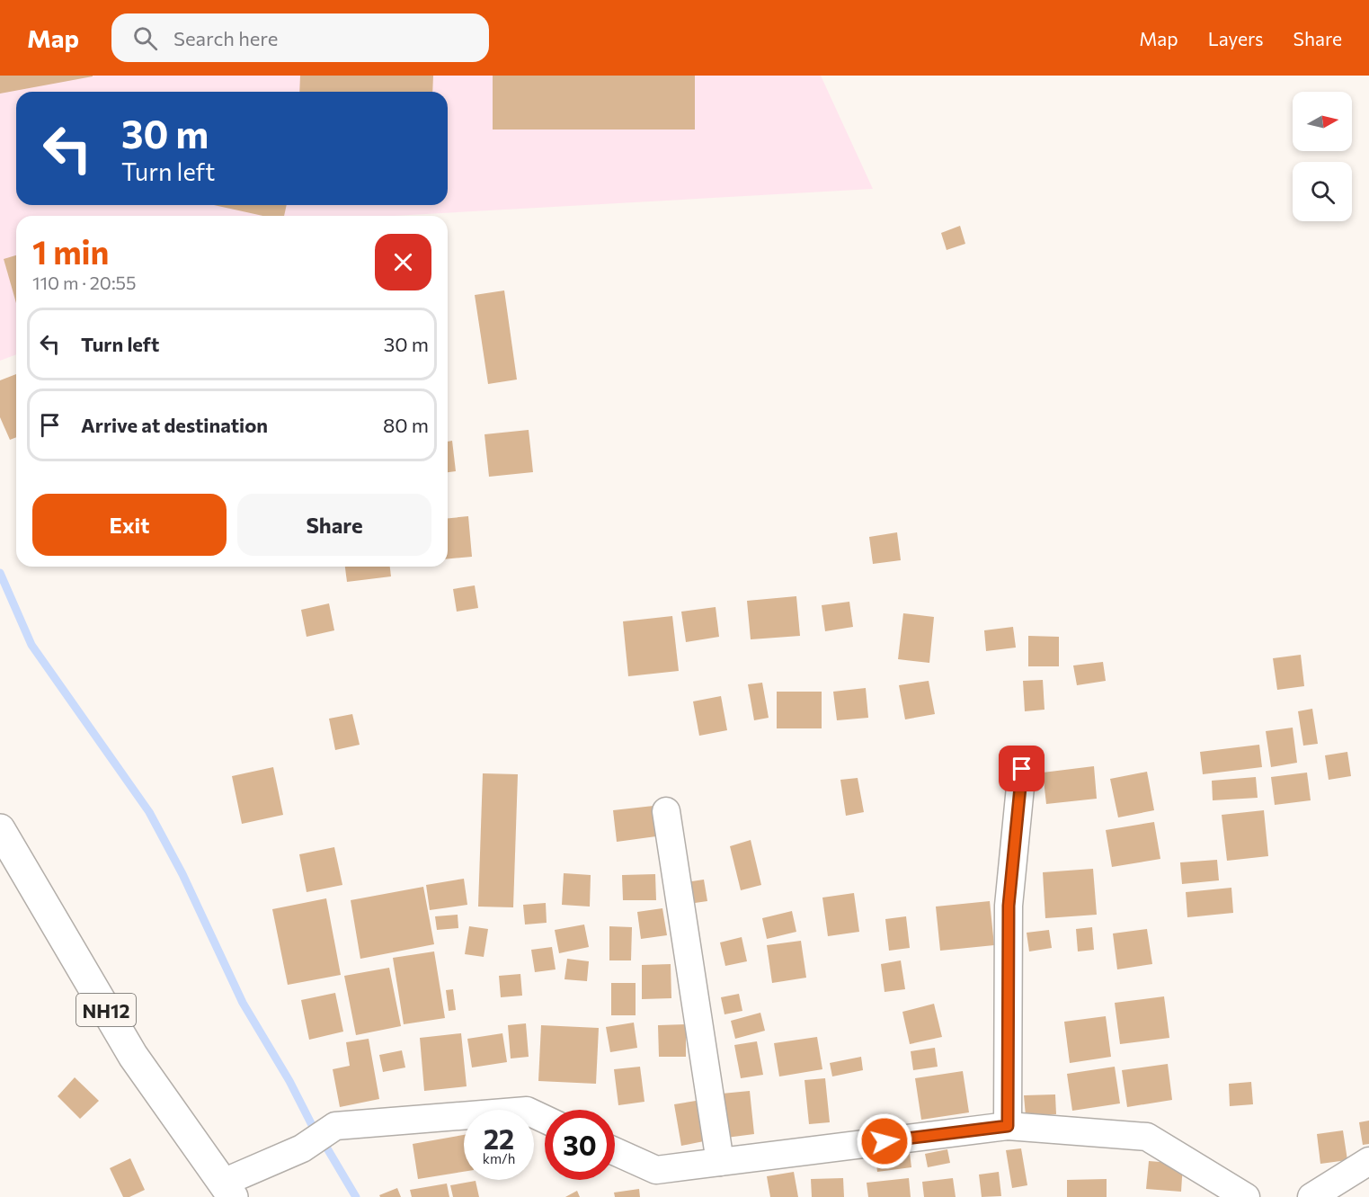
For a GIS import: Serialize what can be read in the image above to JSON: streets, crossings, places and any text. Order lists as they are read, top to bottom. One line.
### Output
{"streets":{"highway":["NH12"]},"north":"right","page":{"header":"Map","search":"Search here","nav":["Map","Layers","Share"],"turn":["30 m","Turn left"],"heading":["1 min","110 m · 20:55"],"list":[{"name":"Turn left","value":"30 m"},{"name":"Arrive at destination","value":"80 m"}],"buttons":["Exit","Share"],"speed":"22 km/h","limit":"30"}}
